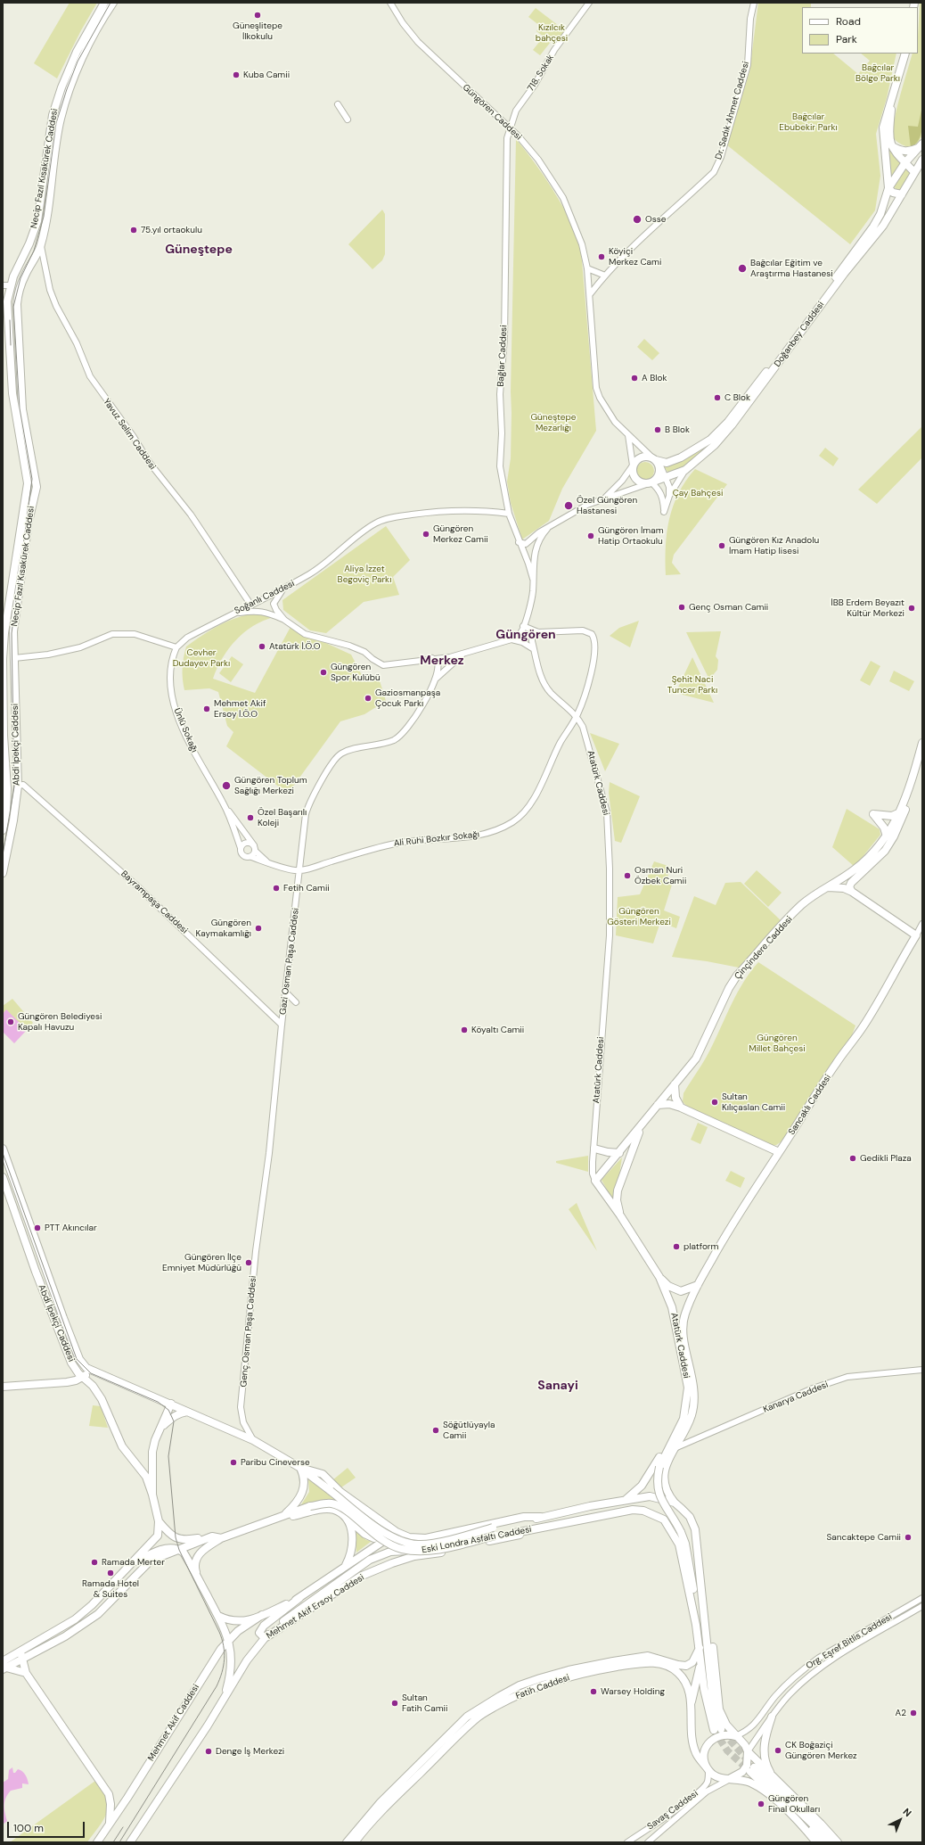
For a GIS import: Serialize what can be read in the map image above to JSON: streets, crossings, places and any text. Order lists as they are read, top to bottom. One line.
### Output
{"streets":{"main road":["Necip Fazıl Kısakürek Caddesi","Doğanbey Caddesi","Abdi İpekçi Caddesi","Atatürk Caddesi","Çinçindere Caddesi","Sancaklı Caddesi","Eski Londra Asfaltı Caddesi","Mehmet Akif Ersoy Caddesi","Fatih Caddesi","Mehmet Akif Caddesi"],"street":["718. Sokak","Dr. Sadık Ahmet Caddesi","Güngören Caddesi","Bağlar Caddesi","Yavuz Selim Caddesi","Soğanlı Caddesi","Ünlü Sokağı","Ali Ruhi Bozkır Sokağı","Bayrampaşa Caddesi","Gazi Osman Paşa Caddesi","Genç Osman Paşa Caddesi","Kanarya Caddesi","Org. Eşref Bitlis Caddesi","Savaş Caddesi"]},"crossings":[["718. Sokak","Güngören Caddesi"],["718. Sokak","Bağlar Caddesi"],["Dr. Sadık Ahmet Caddesi","Güngören Caddesi"],["Güngören Caddesi","Doğanbey Caddesi"],["Güngören Caddesi","Bağlar Caddesi"],["Necip Fazıl Kısakürek Caddesi","Yavuz Selim Caddesi"],["Necip Fazıl Kısakürek Caddesi","Abdi İpekçi Caddesi"],["Bağlar Caddesi","Soğanlı Caddesi"],["Yavuz Selim Caddesi","Soğanlı Caddesi"],["Soğanlı Caddesi","Ünlü Sokağı"],["Abdi İpekçi Caddesi","Bayrampaşa Caddesi"],["Abdi İpekçi Caddesi","Genç Osman Paşa Caddesi"],["Abdi İpekçi Caddesi","Eski Londra Asfaltı Caddesi"],["Atatürk Caddesi","Ali Ruhi Bozkır Sokağı"],["Atatürk Caddesi","Çinçindere Caddesi"],["Atatürk Caddesi","Sancaklı Caddesi"],["Atatürk Caddesi","Kanarya Caddesi"],["Atatürk Caddesi","Eski Londra Asfaltı Caddesi"],["Ali Ruhi Bozkır Sokağı","Gazi Osman Paşa Caddesi"],["Bayrampaşa Caddesi","Gazi Osman Paşa Caddesi"],["Gazi Osman Paşa Caddesi","Genç Osman Paşa Caddesi"],["Eski Londra Asfaltı Caddesi","Fatih Caddesi"],["Org. Eşref Bitlis Caddesi","Fatih Caddesi"],["Org. Eşref Bitlis Caddesi","Savaş Caddesi"],["Fatih Caddesi","Savaş Caddesi"]],"districts":["Güneştepe","Güngören","Merkez","Sanayi"],"parks":["Kızılcık bahçesi","Bağcılar Bölge Parkı","Bağcılar Ebubekir Parkı","Güneştepe Mezarlığı","Çay Bahçesi","Aliya İzzet Begoviç Parkı","Cevher Dudayev Parkı","Şehit Naci Tuncer Parkı","Güngören Gösteri Merkezi","Güngören Millet Bahçesi"],"places":["Güneşlitepe İlkokulu","Kuba Camii","Osse","75.yıl ortaokulu","Köyiçi Merkez Cami","Bağcılar Eğitim ve Araştırma Hastanesi","A Blok","C Blok","B Blok","Özel Güngören Hastanesi","Güngören Merkez Camii","Güngören İmam Hatip Ortaokulu","Güngören Kız Anadolu İmam Hatip lisesi","Genç Osman Camii","İBB Erdem Beyazıt Kültür Merkezi","Atatürk İ.Ö.O","Güngören Spor Kulübü","Gaziosmanpaşa Çocuk Parkı","Mehmet Akif Ersoy İ.Ö.O","Güngören Toplum Sağlığı Merkezi","Özel Başarılı Koleji","Osman Nuri Özbek Camii","Fetih Camii","Güngören Kaymakamlığı","Güngören Belediyesi Kapalı Havuzu","Köyaltı Camii","Sultan Kılıçaslan Camii","Gedikli Plaza","PTT Akıncılar","platform","Güngören İlçe Emniyet Müdürlüğü","Söğütlüyayla Camii","Paribu Cineverse","Sancaktepe Camii","Ramada Merter","Ramada Hotel & Suites","Warsey Holding","Sultan Fatih Camii","A2","CK Boğaziçi Güngören Merkez","Denge İş Merkezi","Güngören Final Okulları"],"legend":["Road","Park"],"scale_bar":"100 m","north":"top right"}
